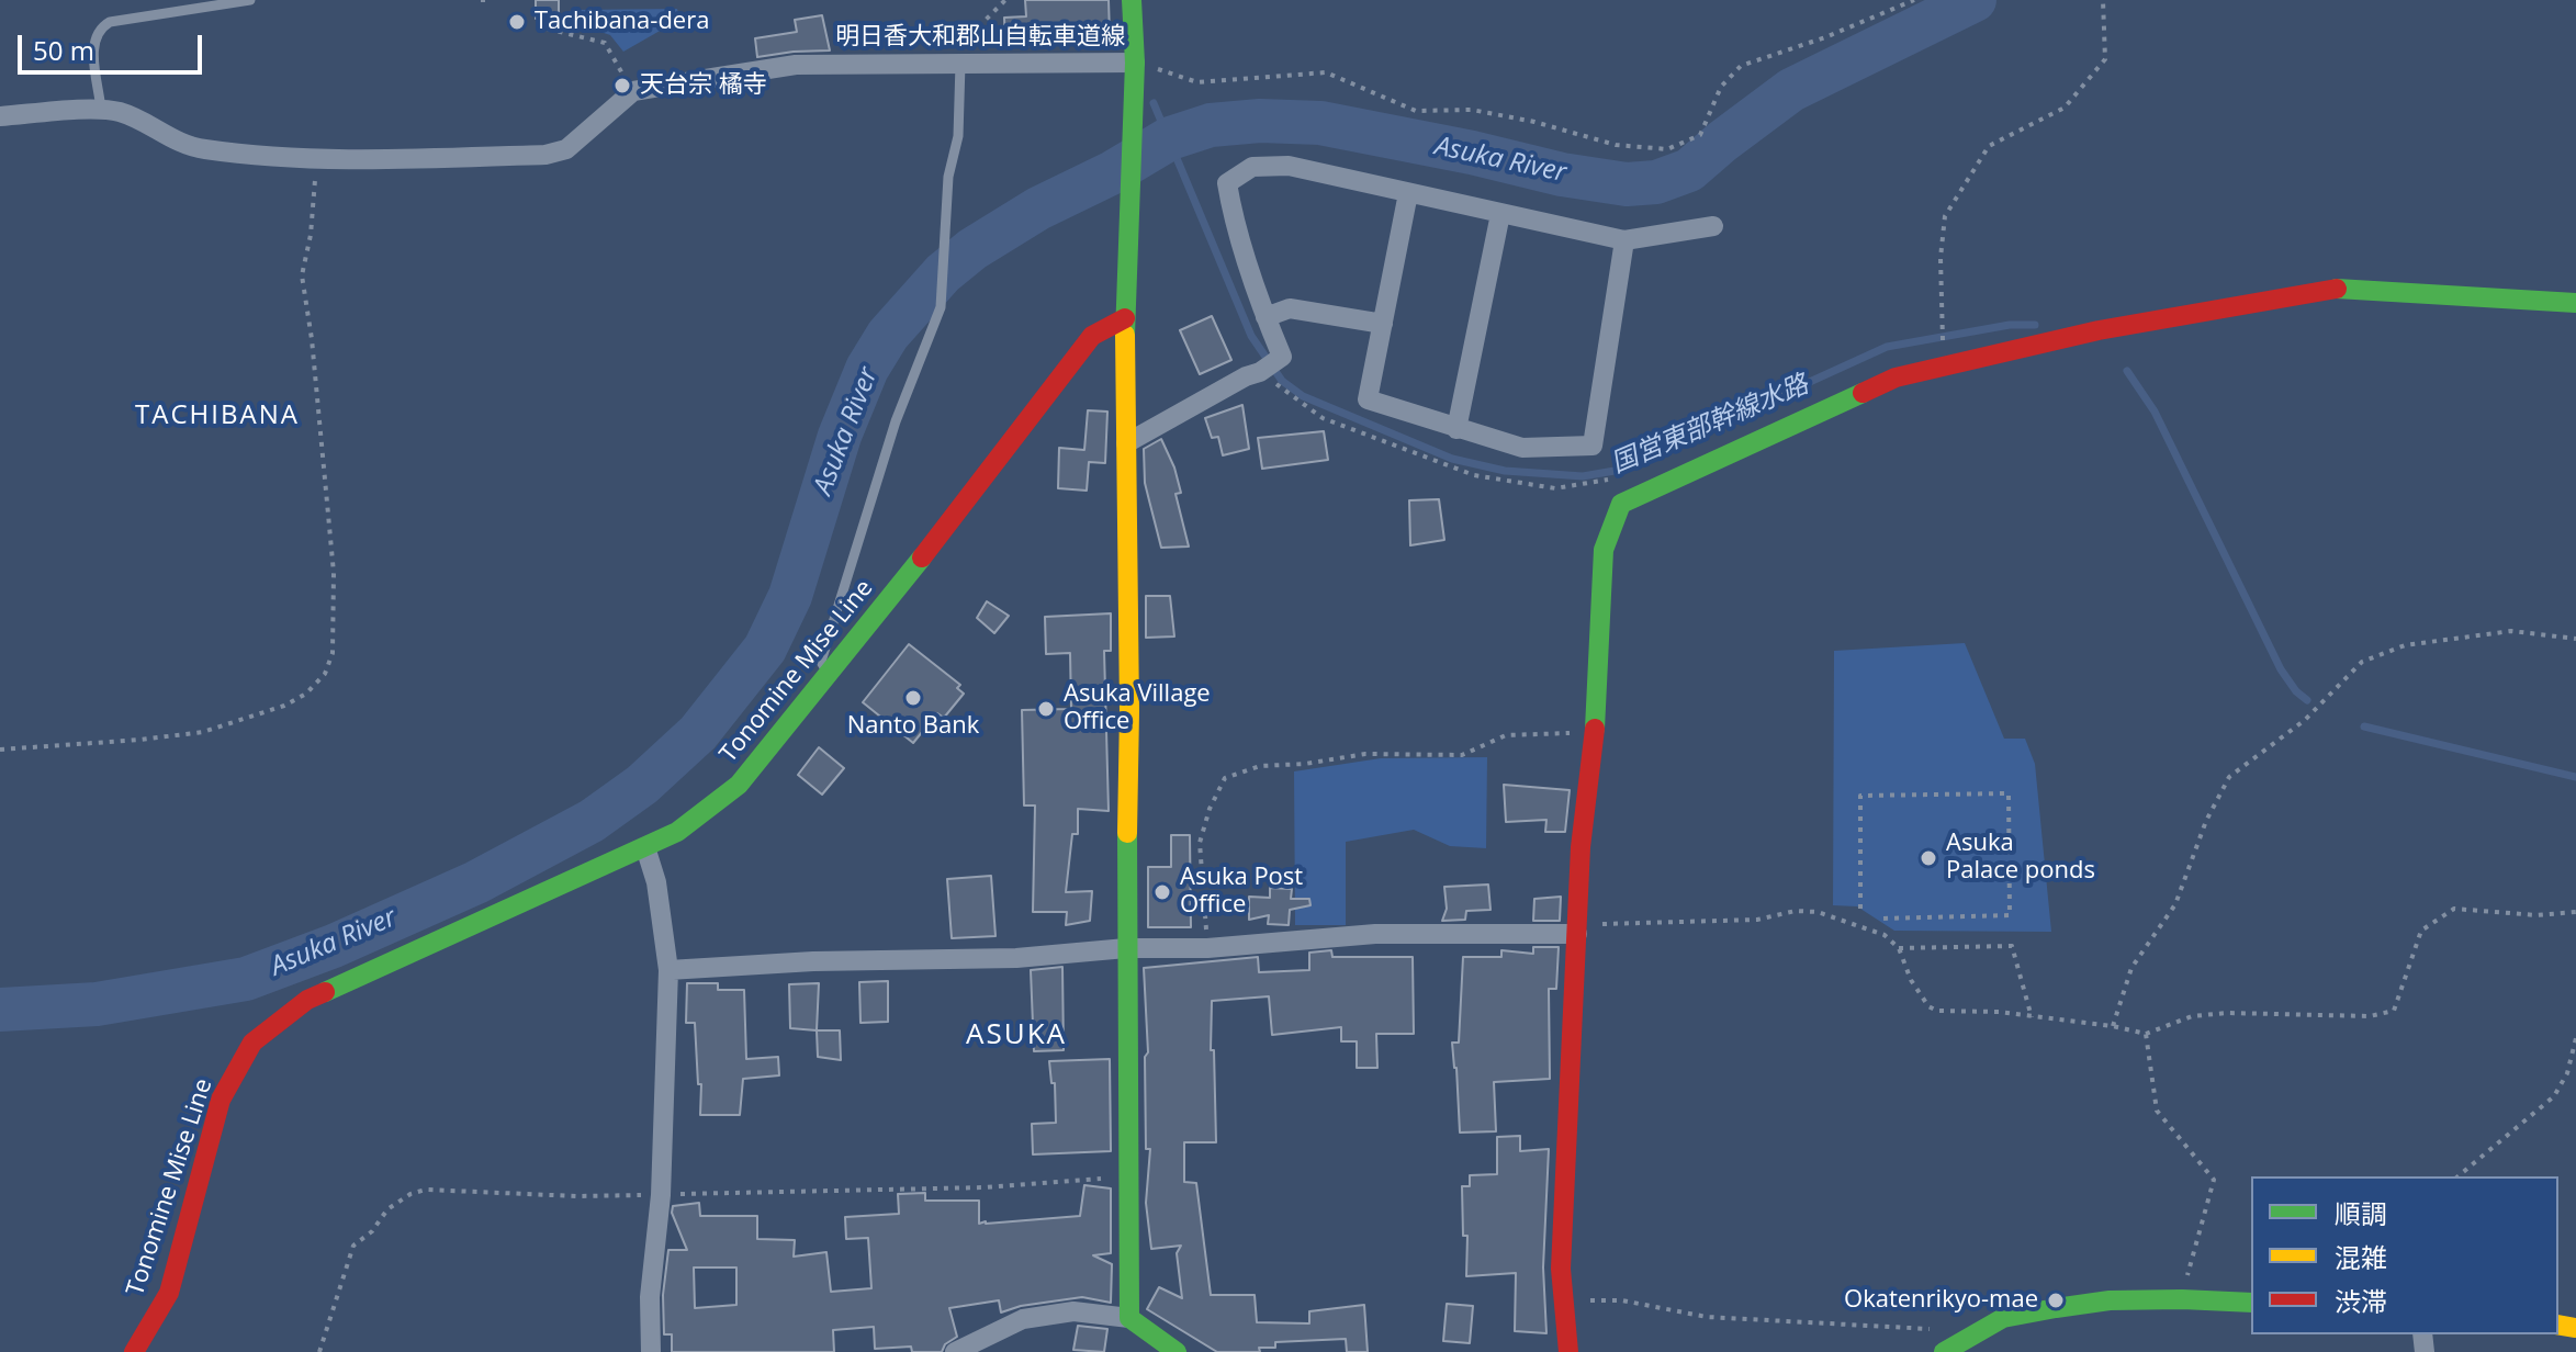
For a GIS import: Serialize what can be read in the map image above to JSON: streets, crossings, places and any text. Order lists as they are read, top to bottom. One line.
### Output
{"streets":{"street":["明日香大和郡山自転車道線","Tonomine Mise Line"]},"districts":["TACHIBANA","ASUKA"],"water":["Asuka River","国営東部幹線水路"],"places":["Tachibana-dera","天台宗 橘寺","Nanto Bank","Asuka Village Office","Asuka Palace ponds","Asuka Post Office","Okatenrikyo-mae"],"legend":["順調","混雑","渋滞"],"scale_bar":"50 m"}
